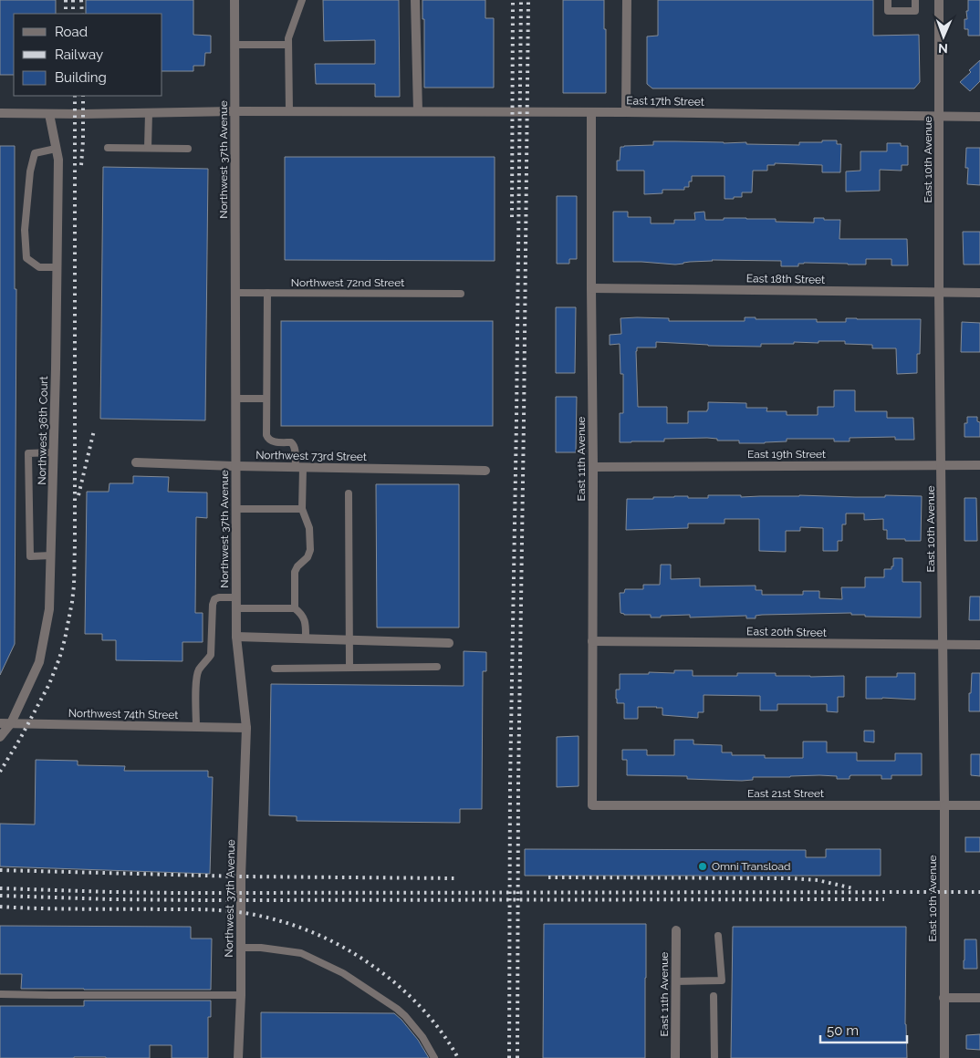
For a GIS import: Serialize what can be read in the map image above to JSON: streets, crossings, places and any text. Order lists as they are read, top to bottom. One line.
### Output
{"streets":{"street":["East 17th Street","Northwest 37th Avenue","East 10th Avenue","East 18th Street","Northwest 36th Court","East 19th Street","Northwest 73rd Street","East 11th Avenue","East 20th Street","Northwest 74th Street","East 21st Street"],"lane":["Northwest 72nd Street"]},"crossings":[["East 17th Street","Northwest 37th Avenue"],["East 17th Street","East 10th Avenue"],["East 17th Street","Northwest 36th Court"],["East 17th Street","East 11th Avenue"],["Northwest 37th Avenue","Northwest 72nd Street"],["Northwest 37th Avenue","Northwest 73rd Street"],["Northwest 37th Avenue","Northwest 74th Street"],["East 10th Avenue","East 18th Street"],["East 10th Avenue","East 19th Street"],["East 10th Avenue","East 20th Street"],["East 10th Avenue","East 21st Street"],["East 18th Street","East 11th Avenue"],["Northwest 36th Court","Northwest 74th Street"],["East 19th Street","East 11th Avenue"],["East 11th Avenue","East 20th Street"],["East 11th Avenue","East 21st Street"]],"places":["Omni Transload"],"legend":["Road","Railway","Building"],"scale_bar":"50 m","north":"bottom"}
